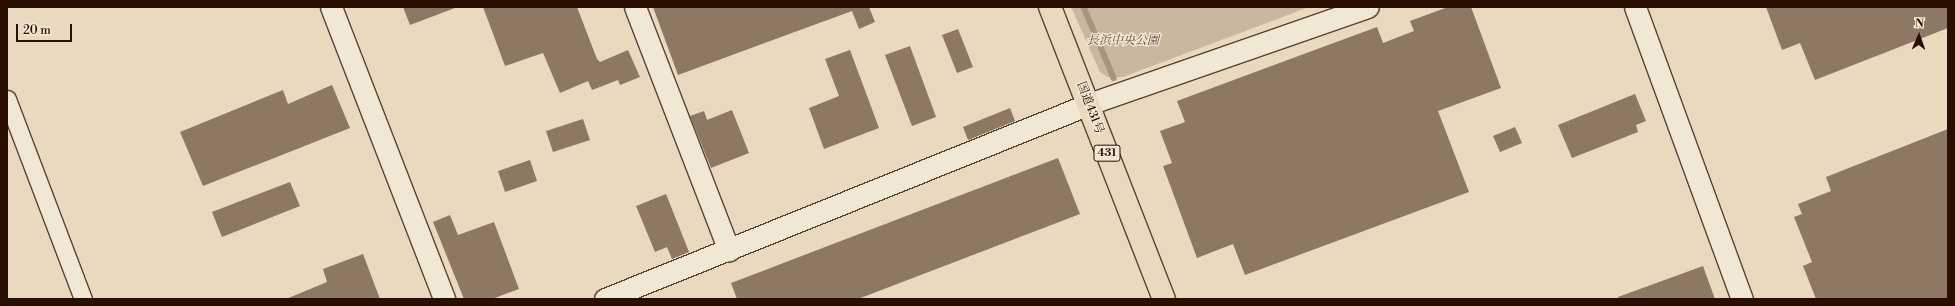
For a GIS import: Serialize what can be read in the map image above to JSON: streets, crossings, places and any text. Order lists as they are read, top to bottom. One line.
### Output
{"streets":{"highway":["国道431号","431"]},"parks":["長浜中央公園"],"scale_bar":"20 m","north":"top"}
